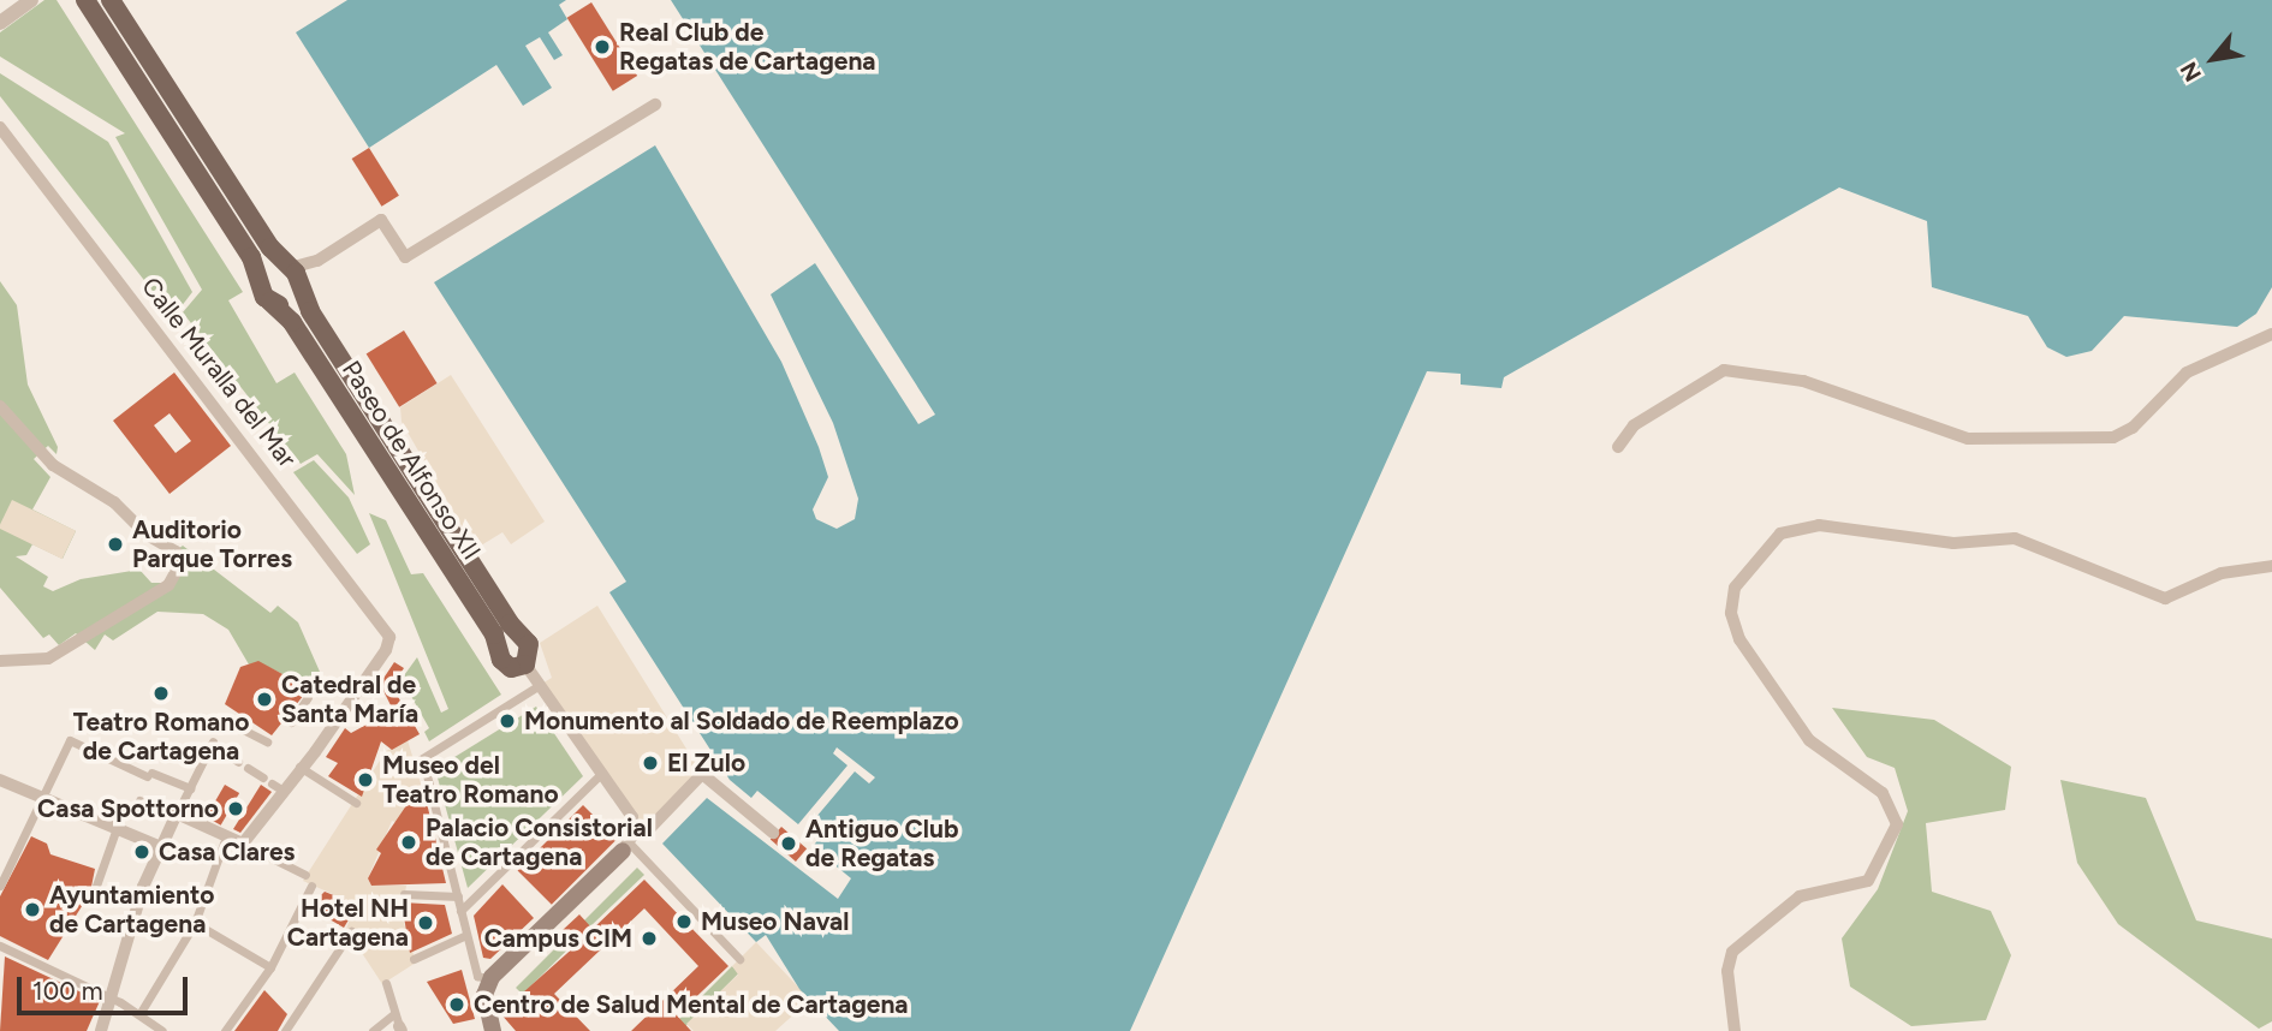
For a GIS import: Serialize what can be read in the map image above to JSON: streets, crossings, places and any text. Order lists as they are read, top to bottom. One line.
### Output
{"streets":{"main road":["Paseo de Alfonso XII"],"street":["Calle Muralla del Mar"]},"places":["Real Club de Regatas de Cartagena","Auditorio Parque Torres","Teatro Romano de Cartagena","Catedral de Santa María","Monumento al Soldado de Reemplazo","El Zulo","Museo del Teatro Romano","Casa Spottorno","Palacio Consistorial de Cartagena","Antiguo Club de Regatas","Casa Clares","Ayuntamiento de Cartagena","Museo Naval","Hotel NH Cartagena","Campus CIM","Centro de Salud Mental de Cartagena"],"scale_bar":"100 m","north":"bottom left"}
